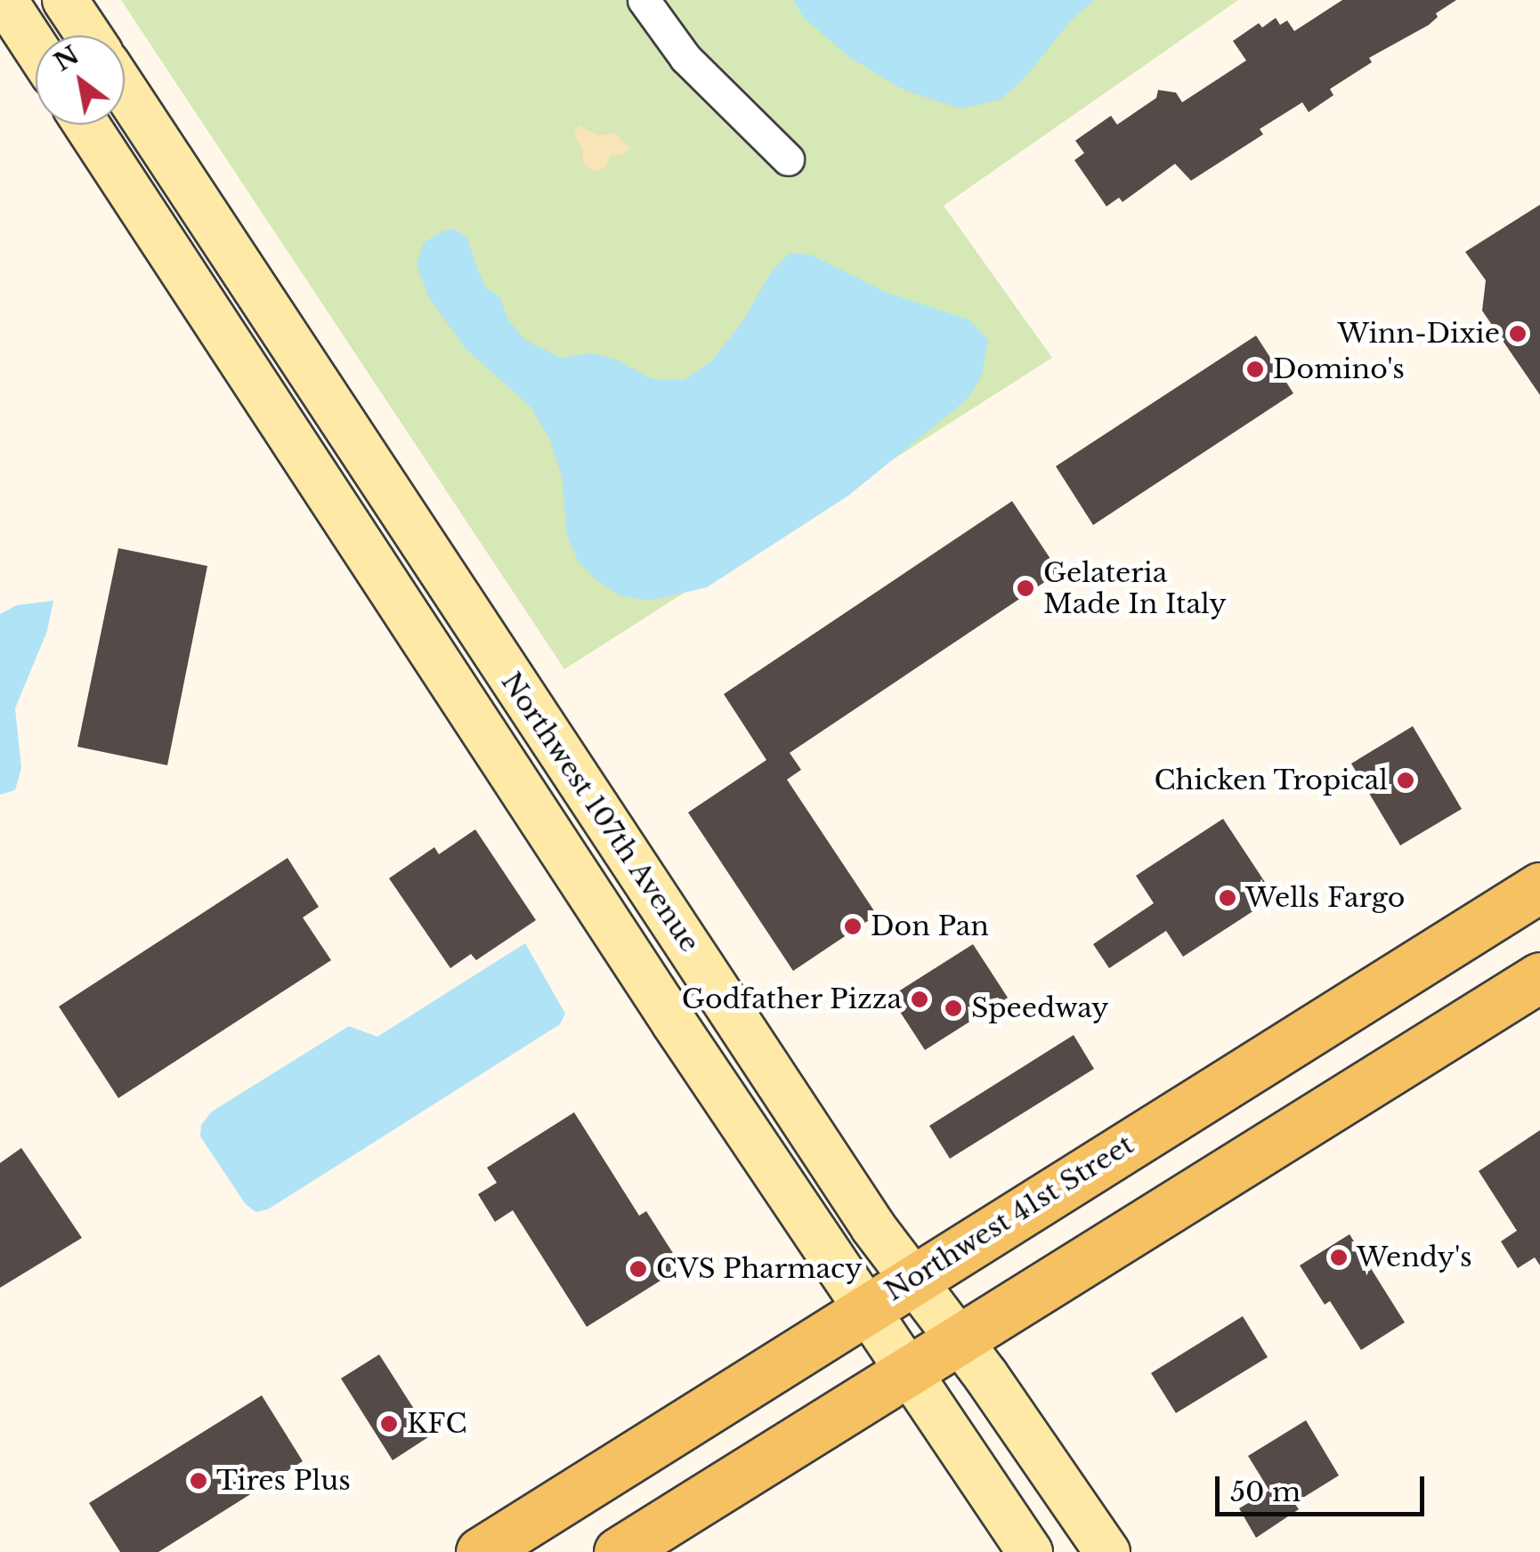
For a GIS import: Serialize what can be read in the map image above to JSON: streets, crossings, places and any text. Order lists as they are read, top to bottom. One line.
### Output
{"streets":{"main road":["Northwest 107th Avenue","Northwest 41st Street"]},"crossings":[["Northwest 107th Avenue","Northwest 41st Street"]],"places":["Winn-Dixie","Domino's","Gelateria Made In Italy","Chicken Tropical","Wells Fargo","Don Pan","Godfather Pizza","Speedway","Wendy's","CVS Pharmacy","KFC","Tires Plus"],"scale_bar":"50 m","north":"top left"}
